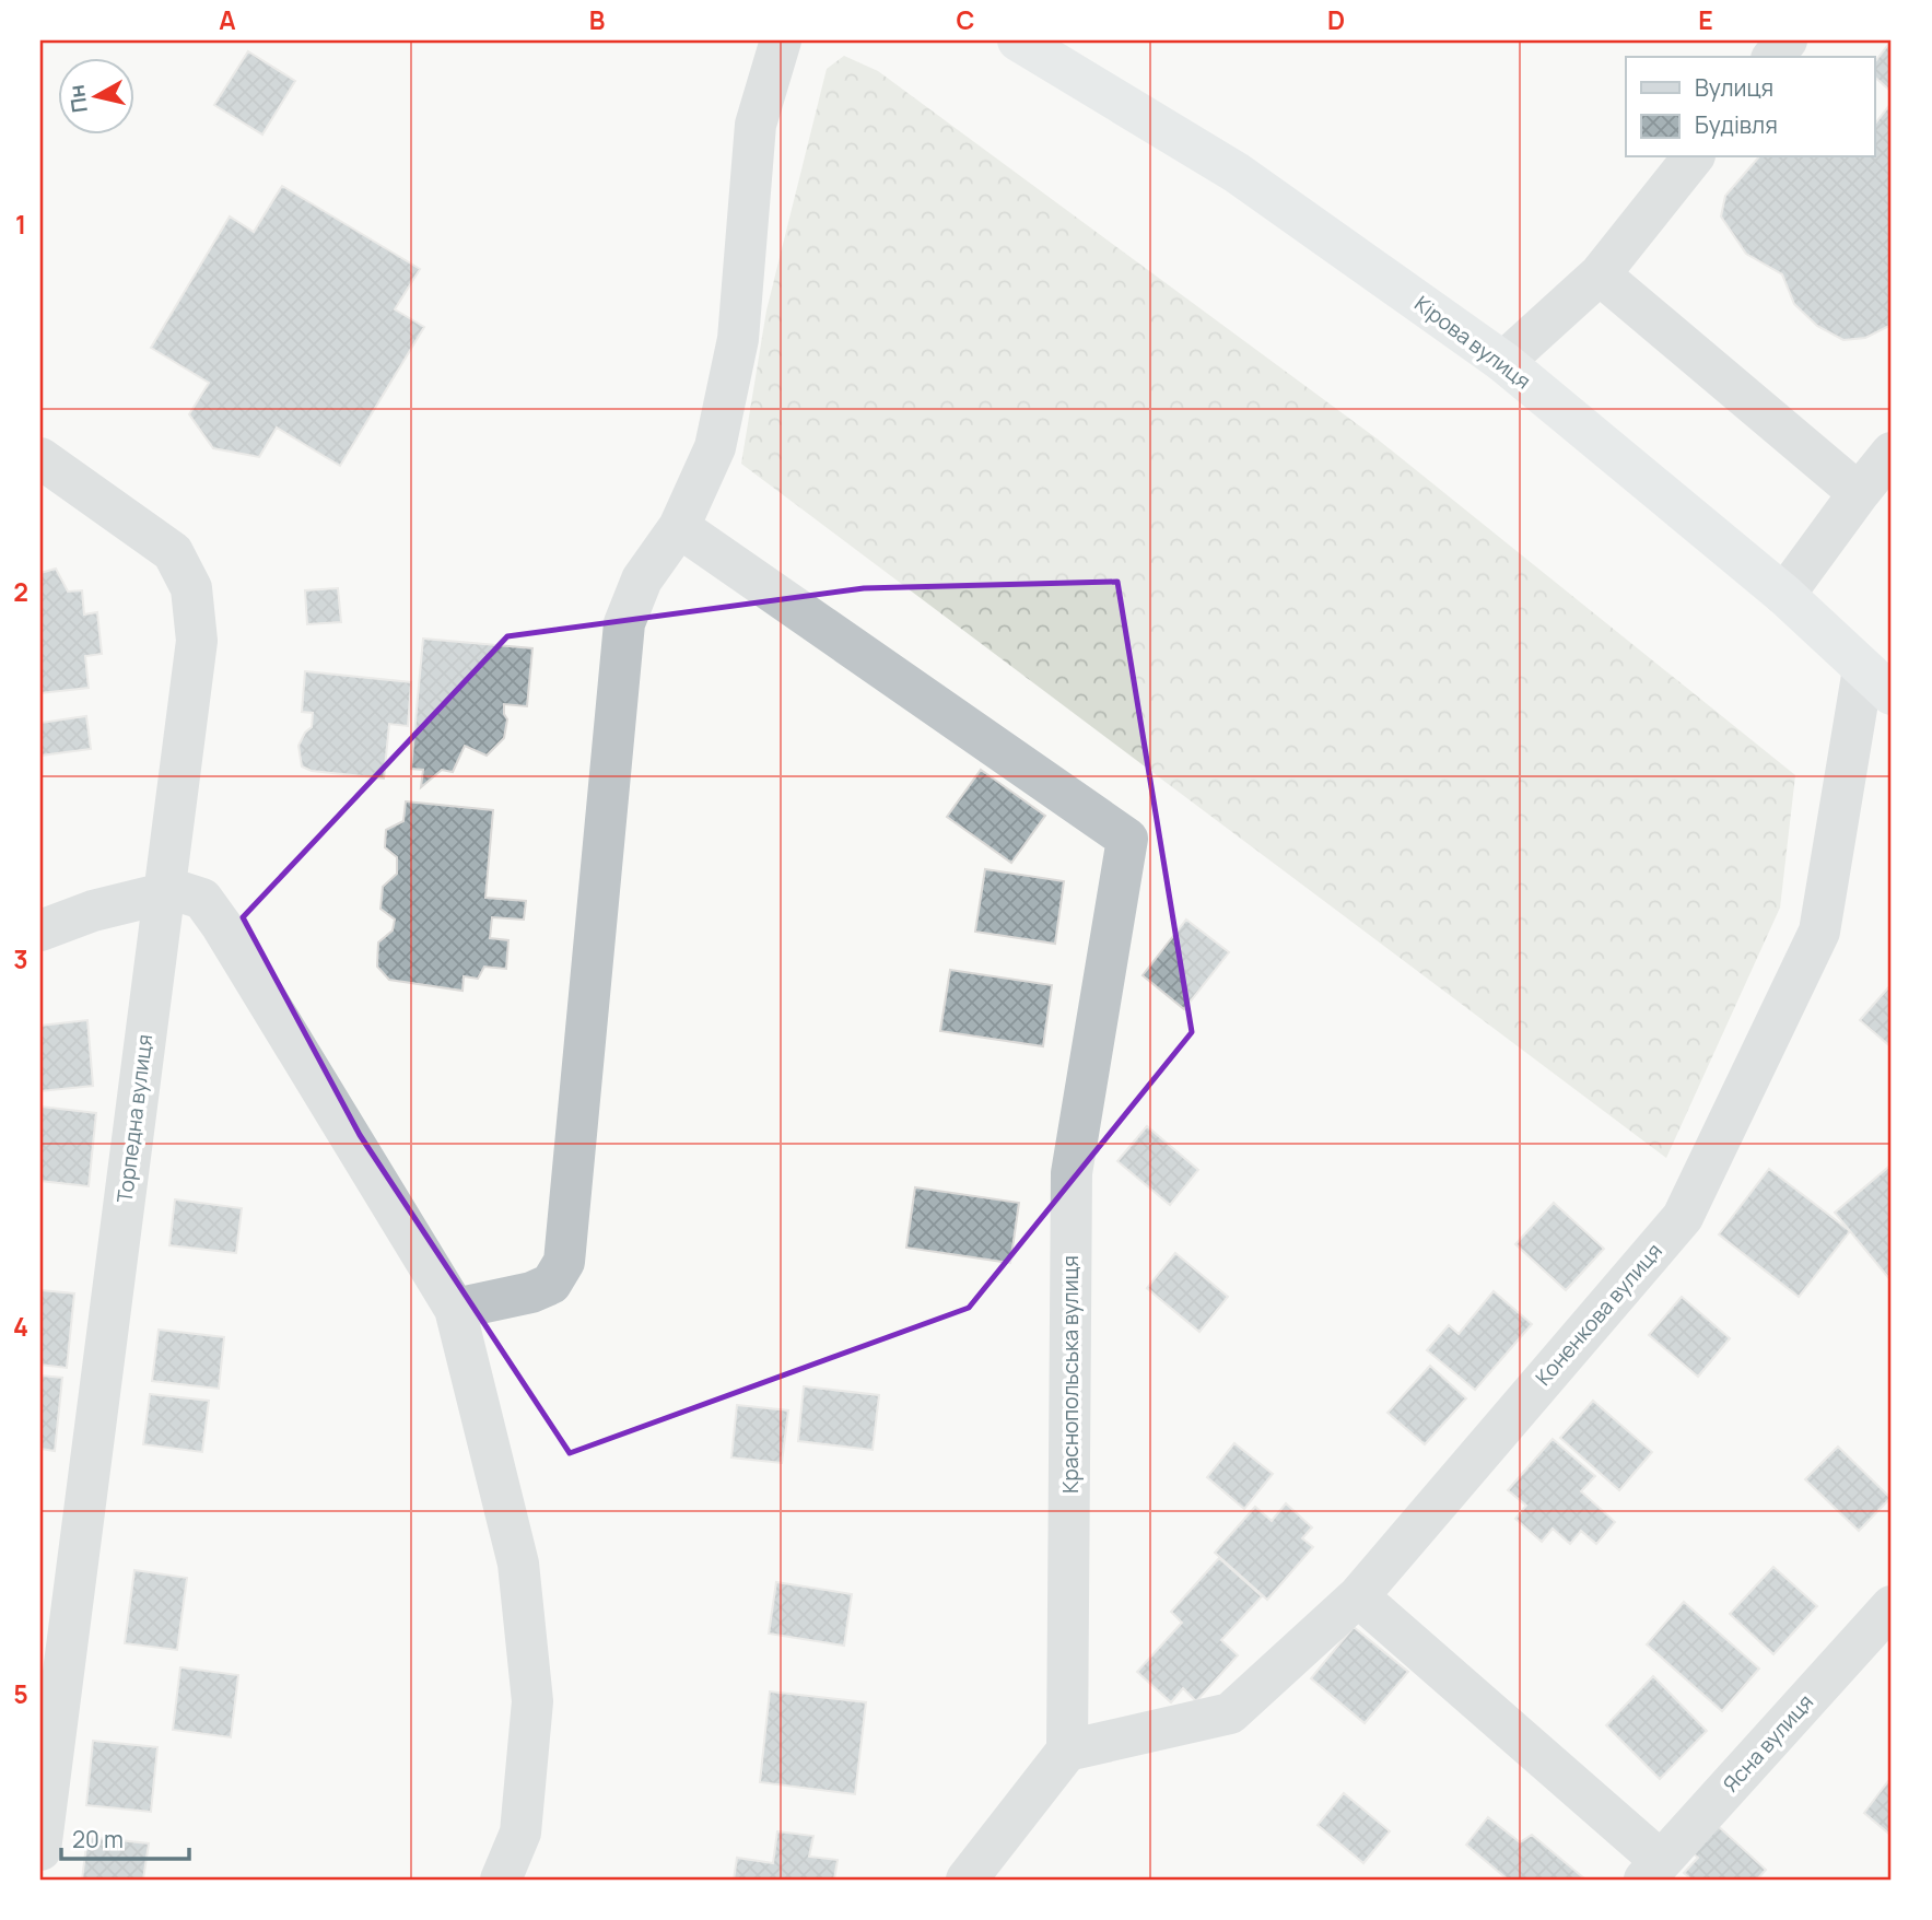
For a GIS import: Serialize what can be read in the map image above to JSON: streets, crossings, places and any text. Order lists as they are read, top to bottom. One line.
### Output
{"streets":{"main road":["Кірова вулиця"],"street":["Торпедна вулиця","Коненкова вулиця","Краснопольська вулиця","Ясна вулиця"]},"crossings":[["Кірова вулиця","Коненкова вулиця"],["Коненкова вулиця","Краснопольська вулиця"]],"legend":["Вулиця","Будівля"],"scale_bar":"20 m","north":"left","grid":{"columns":["A","B","C","D","E"],"rows":["1","2","3","4","5"]}}
